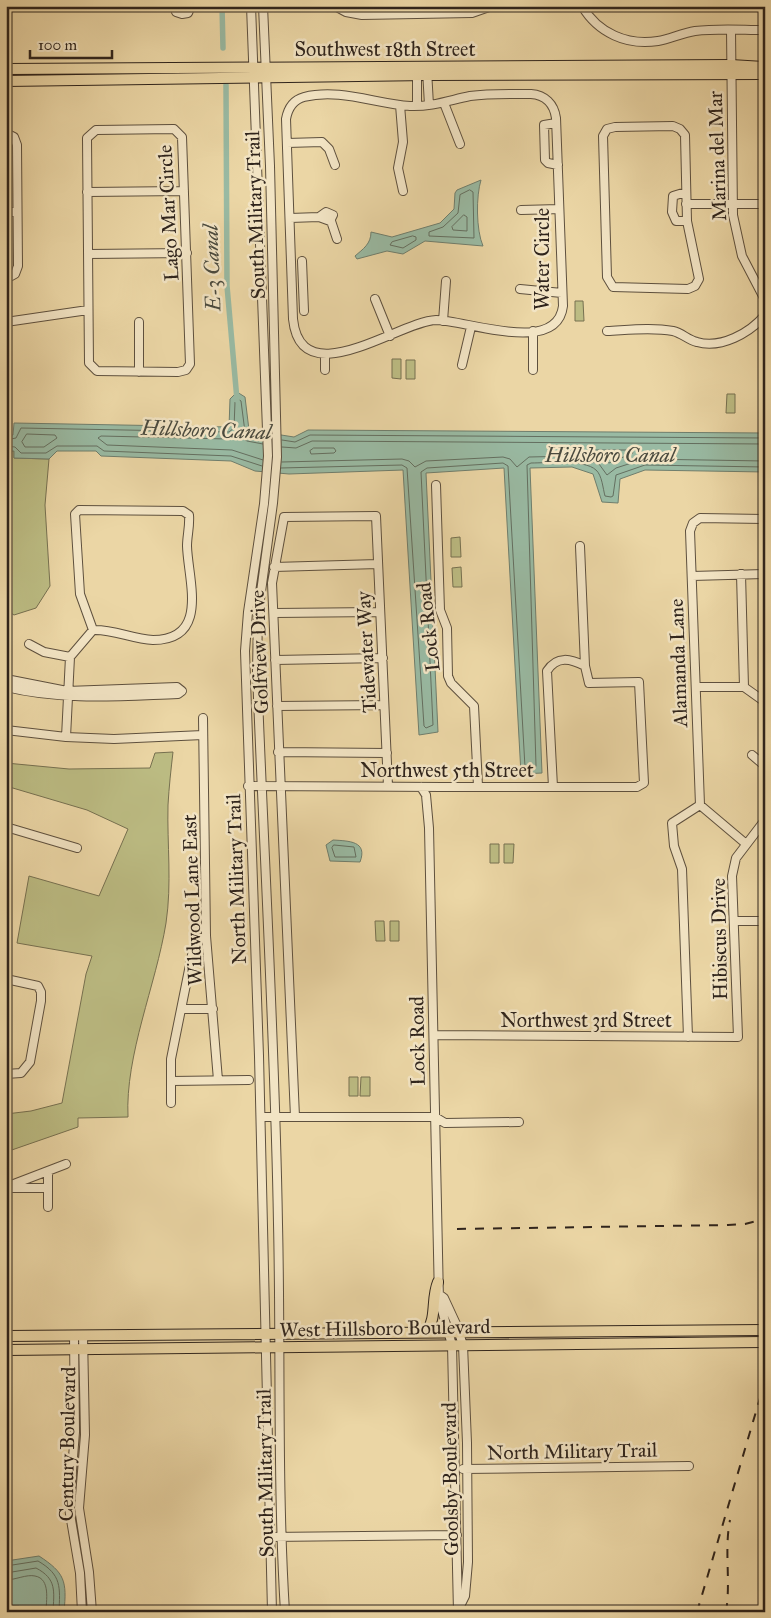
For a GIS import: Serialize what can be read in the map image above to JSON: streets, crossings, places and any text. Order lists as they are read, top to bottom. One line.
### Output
{"streets":{"main road":["Southwest 18th Street","West Hillsboro Boulevard"],"street":["Marina del Mar","Lago Mar Circle","South Military Trail","Water Circle","Lock Road","Golfview Drive","Tidewater Way","Alamanda Lane","Northwest 5th Street","North Military Trail","Wildwood Lane East","Hibiscus Drive","Northwest 3rd Street","Century Boulevard","Goolsby Boulevard"]},"crossings":[["Southwest 18th Street","Marina del Mar"],["Southwest 18th Street","South Military Trail"],["South Military Trail","North Military Trail"],["South Military Trail","West Hillsboro Boulevard"],["Lock Road","Northwest 5th Street"],["Lock Road","Northwest 3rd Street"],["Lock Road","West Hillsboro Boulevard"],["Lock Road","Goolsby Boulevard"],["Golfview Drive","Tidewater Way"],["Golfview Drive","Northwest 5th Street"],["Tidewater Way","Northwest 5th Street"],["Northwest 5th Street","North Military Trail"],["North Military Trail","West Hillsboro Boulevard"],["North Military Trail","Goolsby Boulevard"],["Hibiscus Drive","Northwest 3rd Street"],["West Hillsboro Boulevard","Century Boulevard"],["West Hillsboro Boulevard","Goolsby Boulevard"]],"water":["E-3 Canal","Hillsboro Canal"],"scale_bar":"100 m"}
